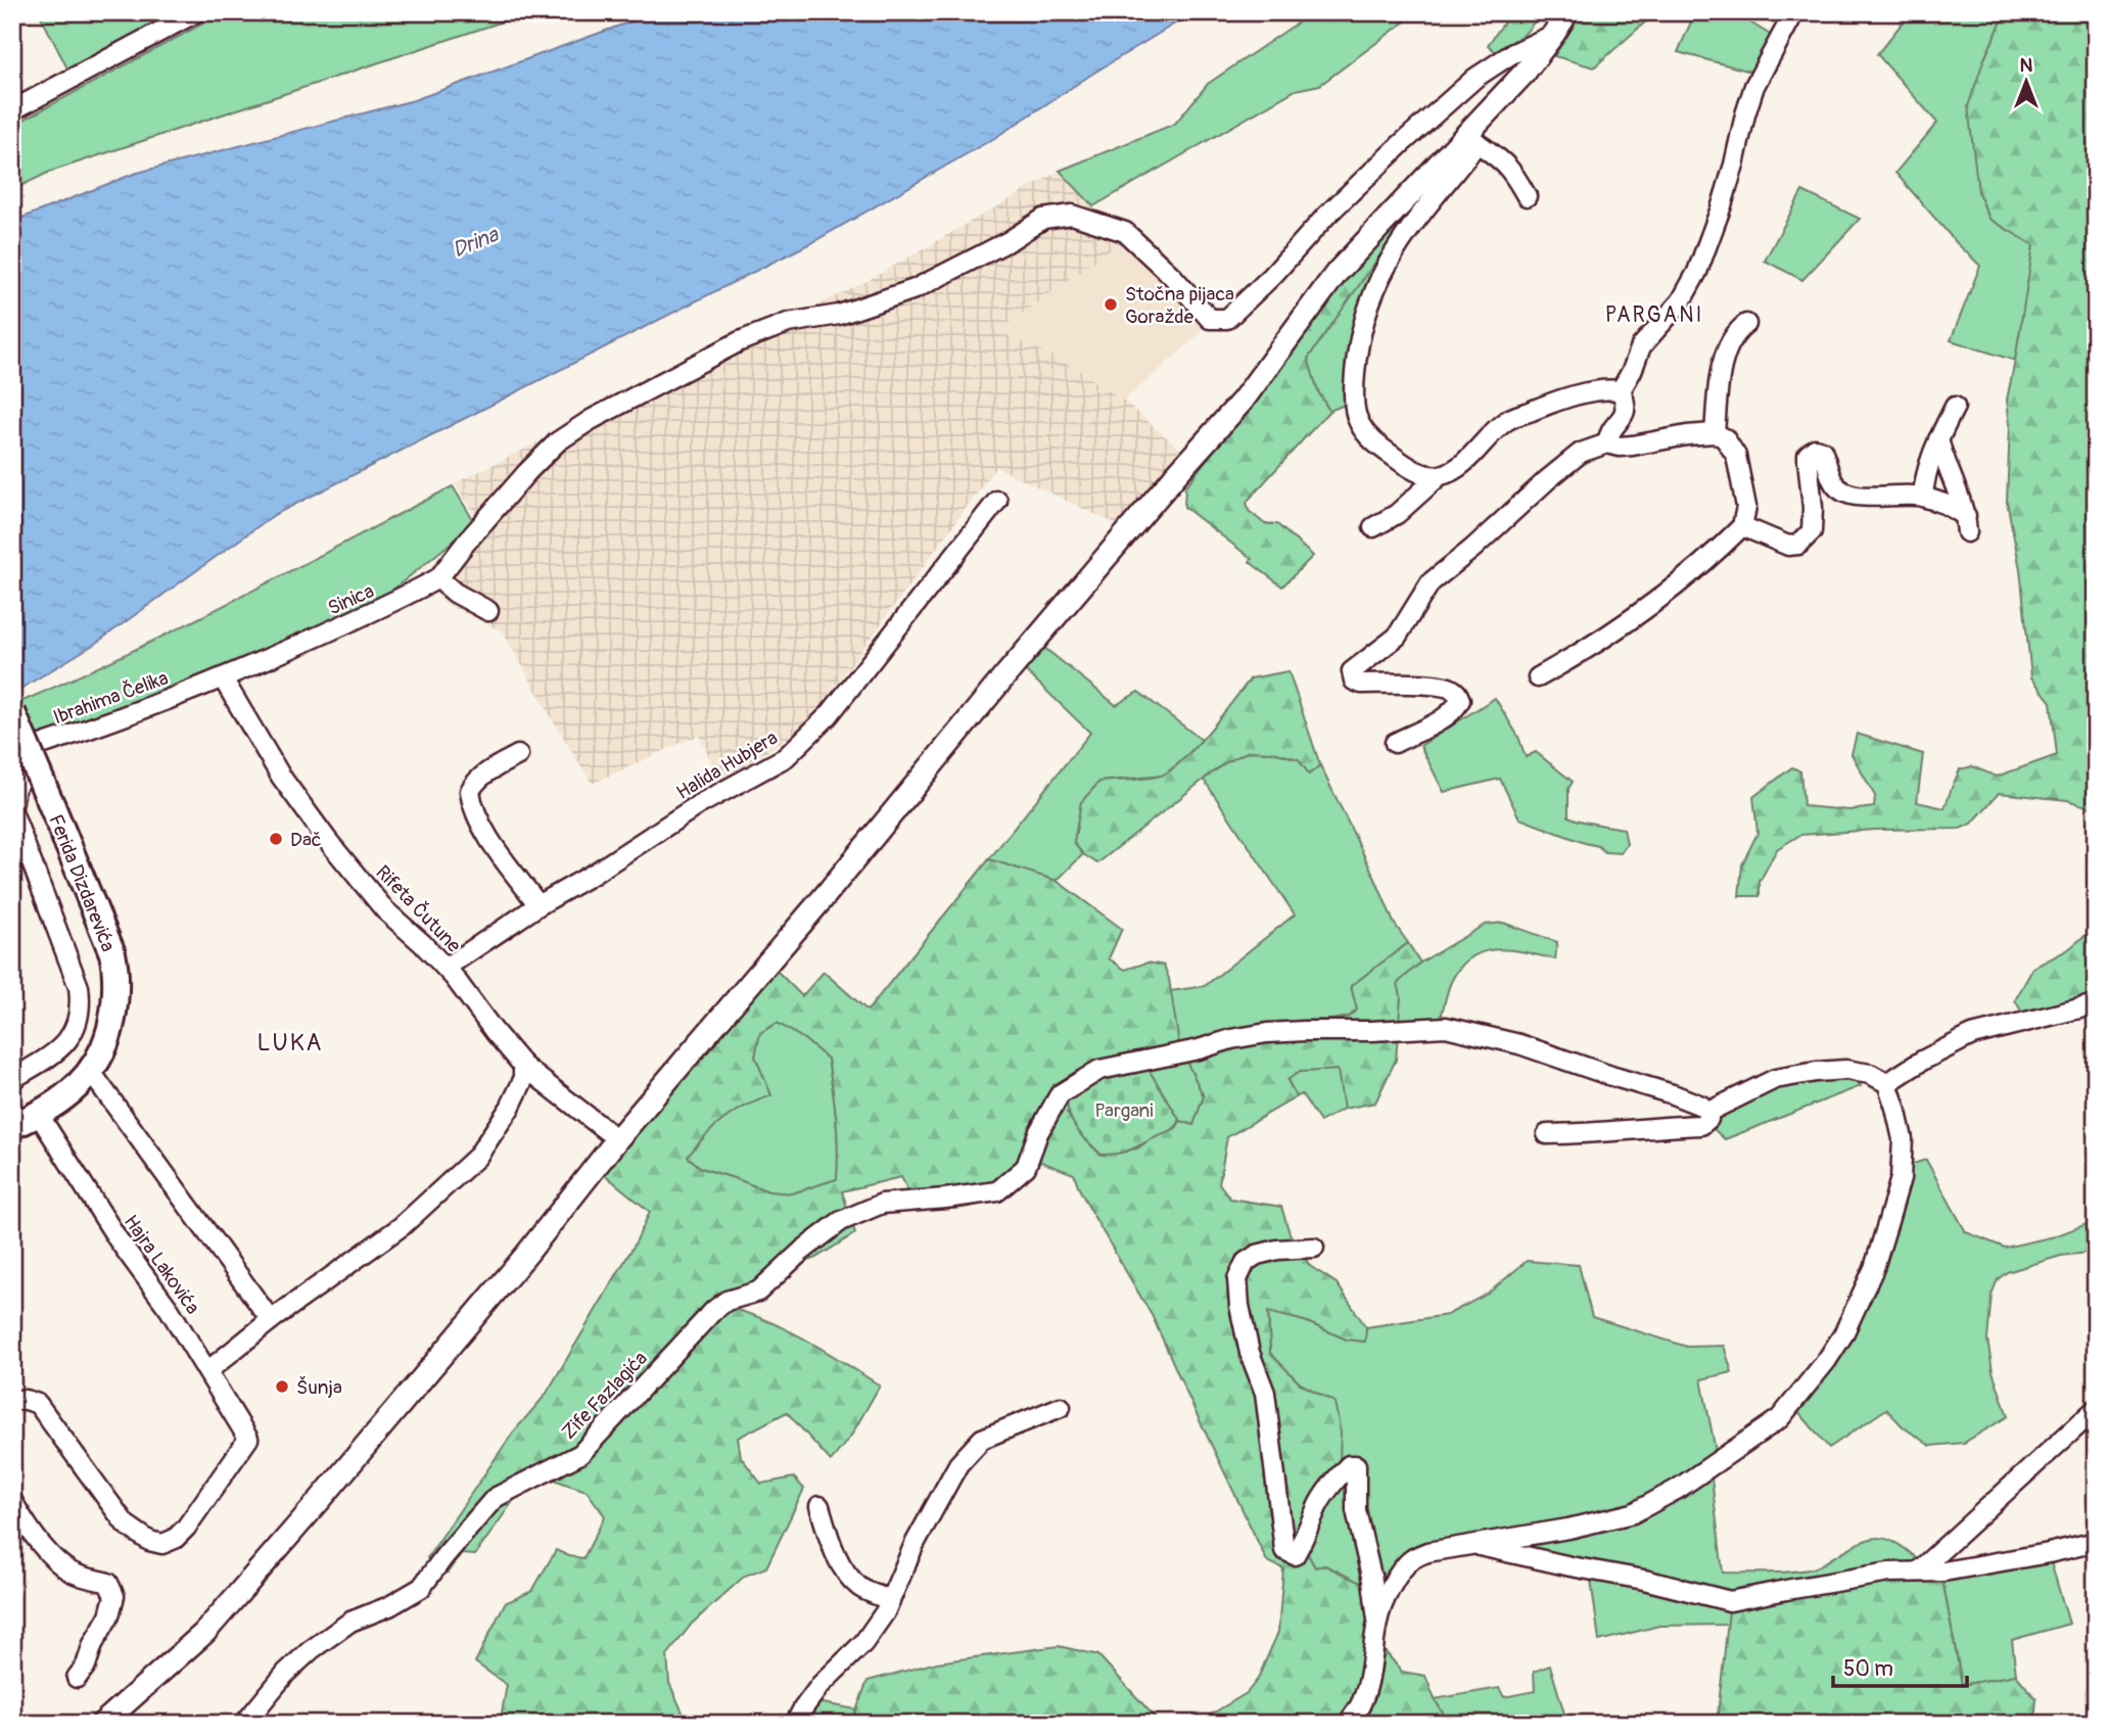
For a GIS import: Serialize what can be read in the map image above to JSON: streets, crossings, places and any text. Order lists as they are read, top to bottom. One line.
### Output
{"streets":{"main road":["Ferida Dizdarevića"],"street":["Sinica","Ibrahima Čelika","Halida Hubjera","Rifeta Čutune","Hajra Lakovića","Zife Fazlagića"]},"crossings":[["Sinica","Ibrahima Čelika"],["Sinica","Rifeta Čutune"],["Ibrahima Čelika","Rifeta Čutune"],["Halida Hubjera","Rifeta Čutune"],["Ferida Dizdarevića","Hajra Lakovića"]],"districts":["PARGANI","LUKA"],"water":["Drina"],"parks":["Pargani"],"places":["Stočna pijaca Goražde","Dač","Šunja"],"scale_bar":"50 m","north":"top"}
